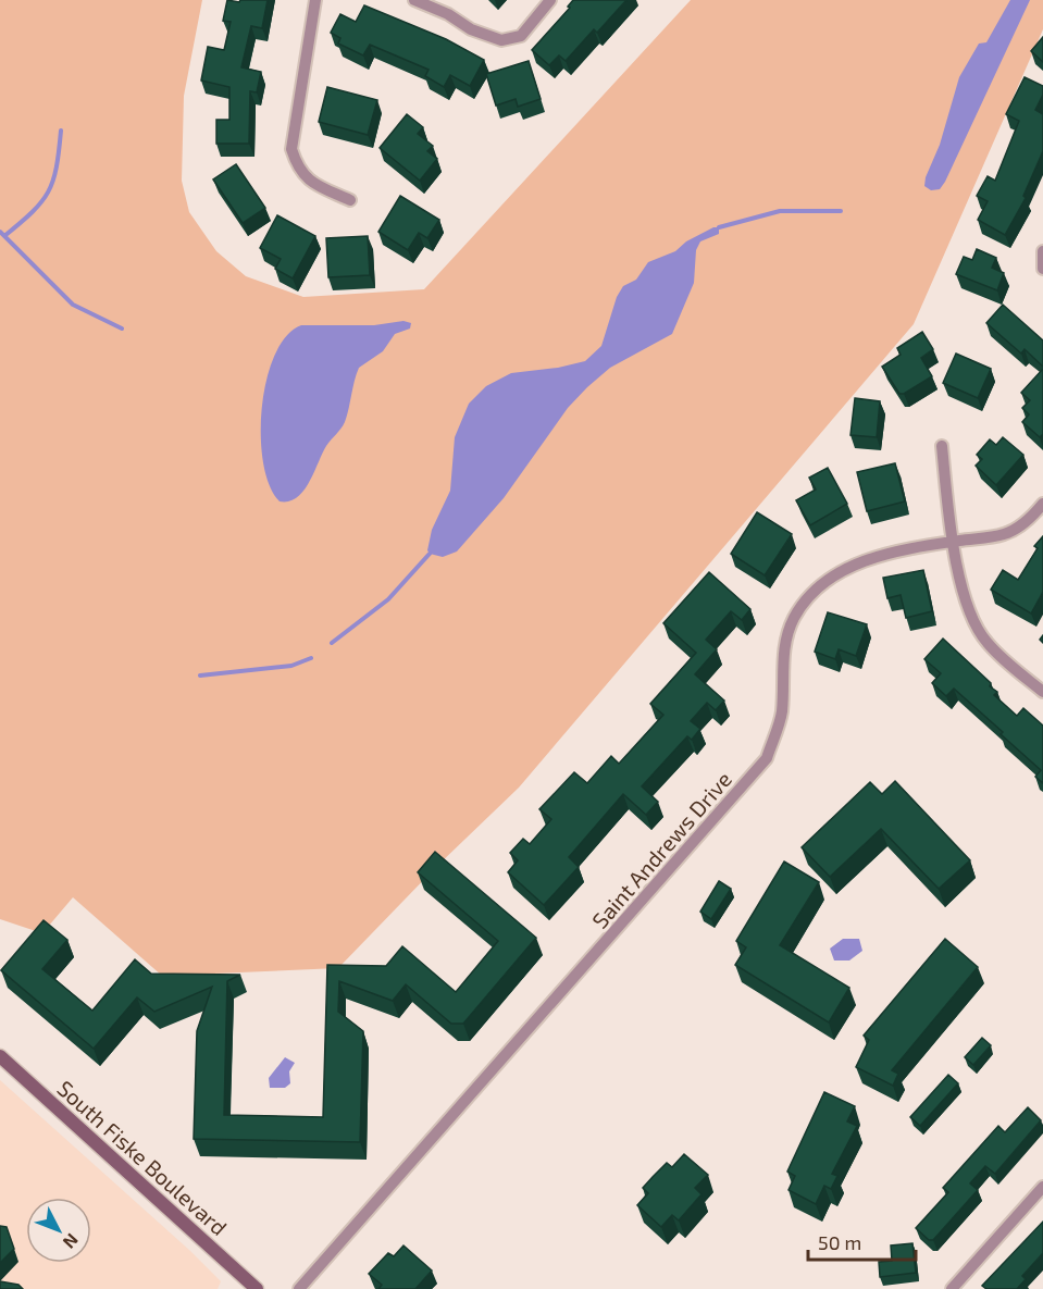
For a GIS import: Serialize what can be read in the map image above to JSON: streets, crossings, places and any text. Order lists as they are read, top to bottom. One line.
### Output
{"streets":{"main road":["South Fiske Boulevard"],"street":["Saint Andrews Drive"]},"scale_bar":"50 m","north":"bottom right"}
